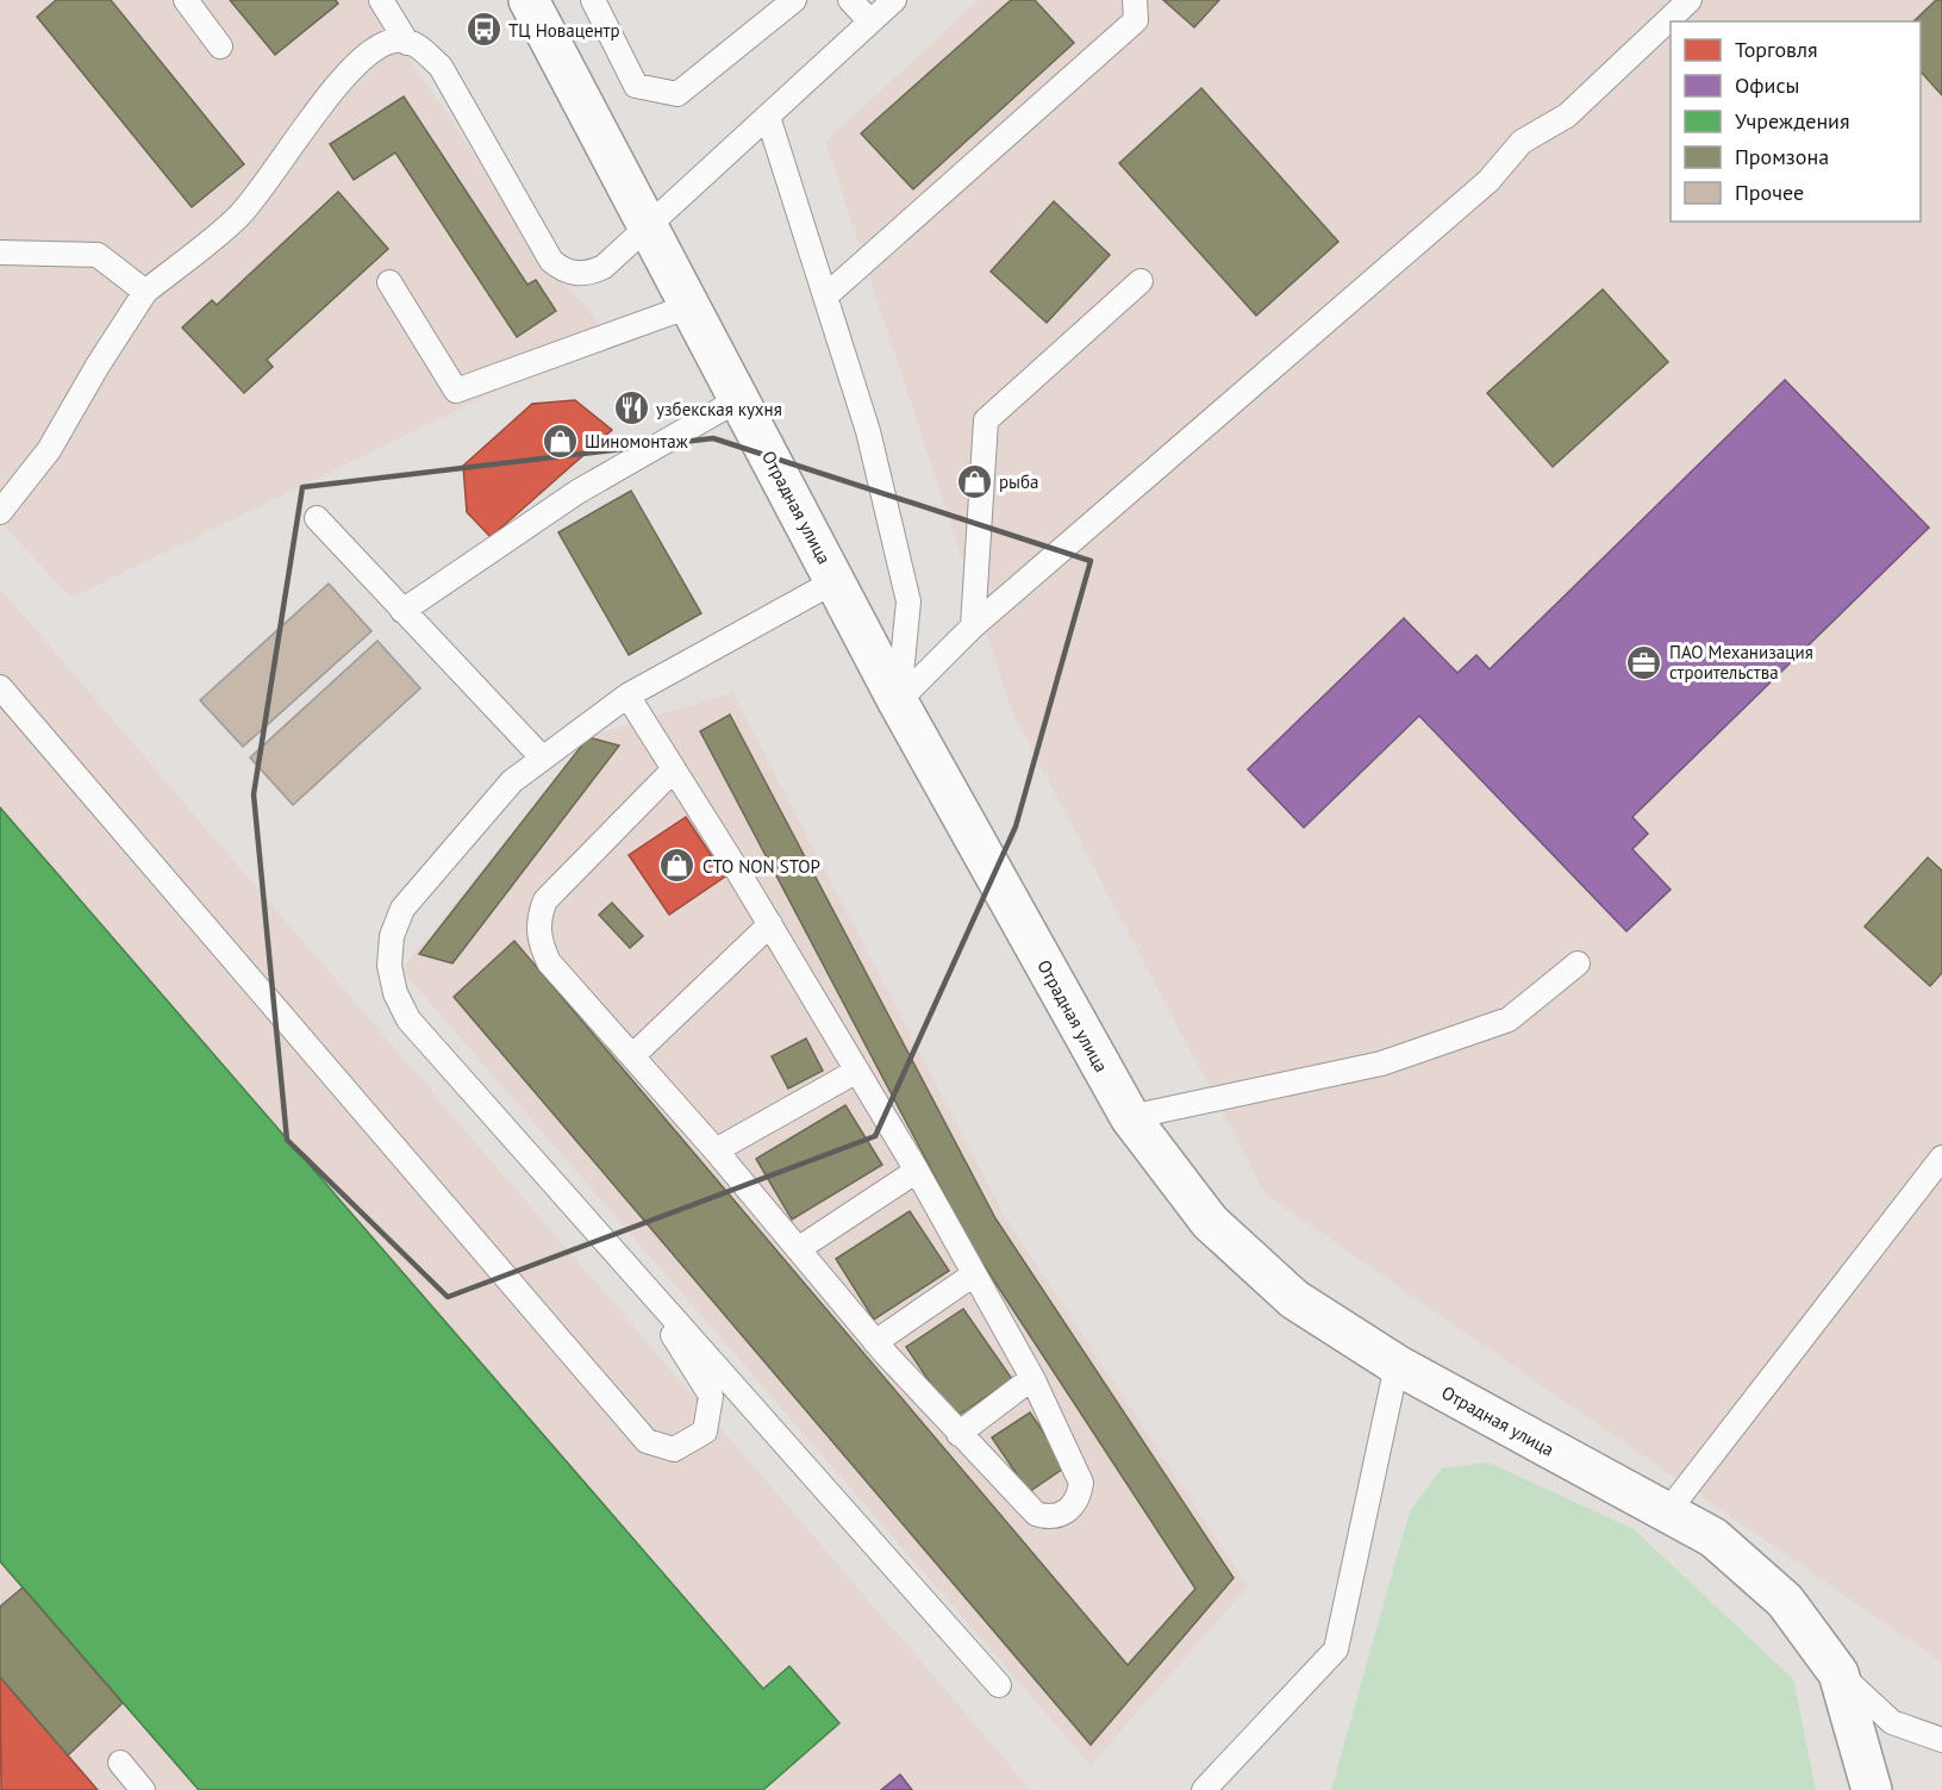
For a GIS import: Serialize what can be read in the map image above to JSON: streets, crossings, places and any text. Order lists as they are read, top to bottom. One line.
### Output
{"streets":{"main road":["Отрадная улица"]},"places":{"bus stop":["ТЦ Новацентр"],"restaurant":["узбекская кухня"],"shop":["Шиномонтаж","рыба","СТО NON STOP"],"office":["ПАО Механизация строительства"]},"legend":["Торговля","Офисы","Учреждения","Промзона","Прочее"]}
